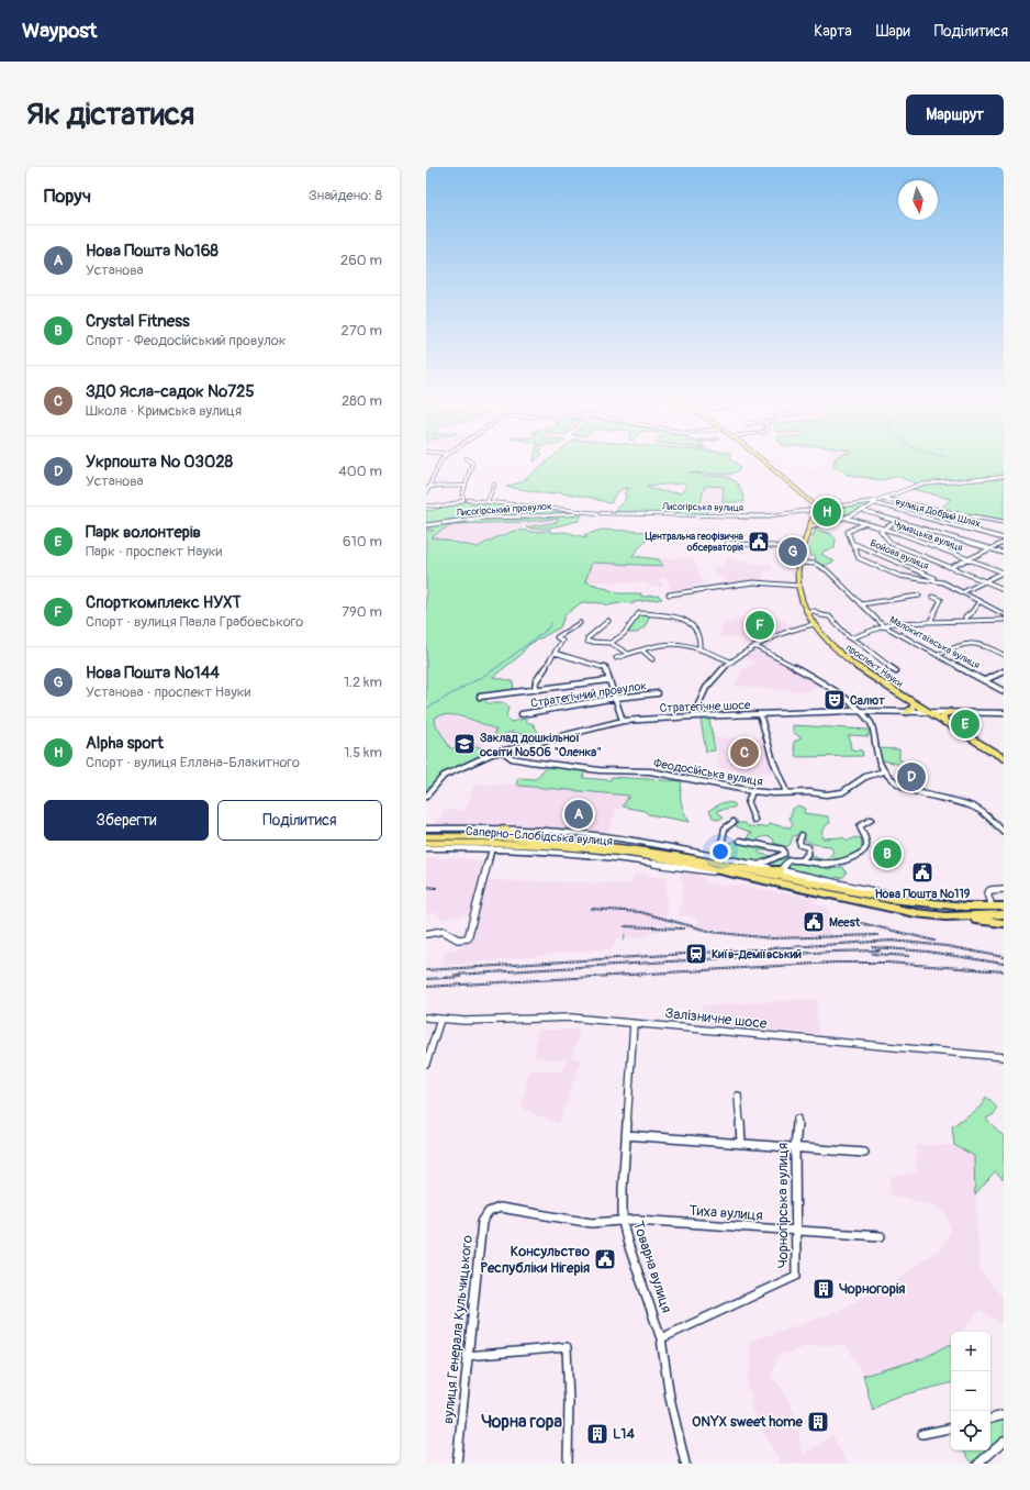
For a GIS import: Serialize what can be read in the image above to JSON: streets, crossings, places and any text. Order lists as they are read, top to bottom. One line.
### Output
{"streets":{"main road":["проспект Науки","Саперно-Слобідська вулиця"],"street":["Лисогірська вулиця","Лисогірський провулок","вулиця Добрий Шлях","Чумацька вулиця","Бойова вулиця","Малокитаївська вулиця","Стратегічний провулок","Стратегічне шосе","Феодосійська вулиця","Залізничне шосе","Чорногірська вулиця","Тиха вулиця","Товарна вулиця","вулиця Генерала Кульчицького"]},"crossings":[["Лисогірська вулиця","Лисогірський провулок"],["Лисогірська вулиця","вулиця Добрий Шлях"],["Лисогірська вулиця","проспект Науки"],["Малокитаївська вулиця","проспект Науки"],["проспект Науки","Стратегічне шосе"],["Стратегічне шосе","Феодосійська вулиця"],["Залізничне шосе","Товарна вулиця"],["Чорногірська вулиця","Тиха вулиця"],["Чорногірська вулиця","Товарна вулиця"],["Тиха вулиця","Товарна вулиця"],["Тиха вулиця","вулиця Генерала Кульчицького"]],"districts":["Чорна гора"],"places":{"public building":["Центральна геофізична обсерваторія","Нова Пошта №119","Meest","Консульство Республіки Нігерія"],"theatre":["Салют"],"school or university":["Заклад дошкільної освіти №506 \"Оленка\""],"station":["Київ-Деміївський"],"building":["Чорногорія","ONYX sweet home","L14"]},"north":"bottom","page":{"header":"Waypost","nav":["Карта","Шари","Поділитися"],"buttons":["Маршрут",["Зберегти","Поділитися"]],"title":"Як дістатися","heading":["Поруч","Знайдено: 8"],"list":[{"mark":"A","name":"Нова Пошта №168","note":"Установа","value":"260 m"},{"mark":"B","name":"Crystal Fitness","note":"Спорт · Феодосійський провулок","value":"270 m"},{"mark":"C","name":"ЗДО Ясла-садок №725","note":"Школа · Кримська вулиця","value":"280 m"},{"mark":"D","name":"Укрпошта № 03028","note":"Установа","value":"400 m"},{"mark":"E","name":"Парк волонтерів","note":"Парк · проспект Науки","value":"610 m"},{"mark":"F","name":"Спорткомплекс НУХТ","note":"Спорт · вулиця Павла Грабовського","value":"790 m"},{"mark":"G","name":"Нова Пошта №144","note":"Установа · проспект Науки","value":"1.2 km"},{"mark":"H","name":"Alpha sport","note":"Спорт · вулиця Еллана-Блакитного","value":"1.5 km"}],"pins":["H","G","F","E","C","D","A","B"],"map_buttons":["+","−"]}}
